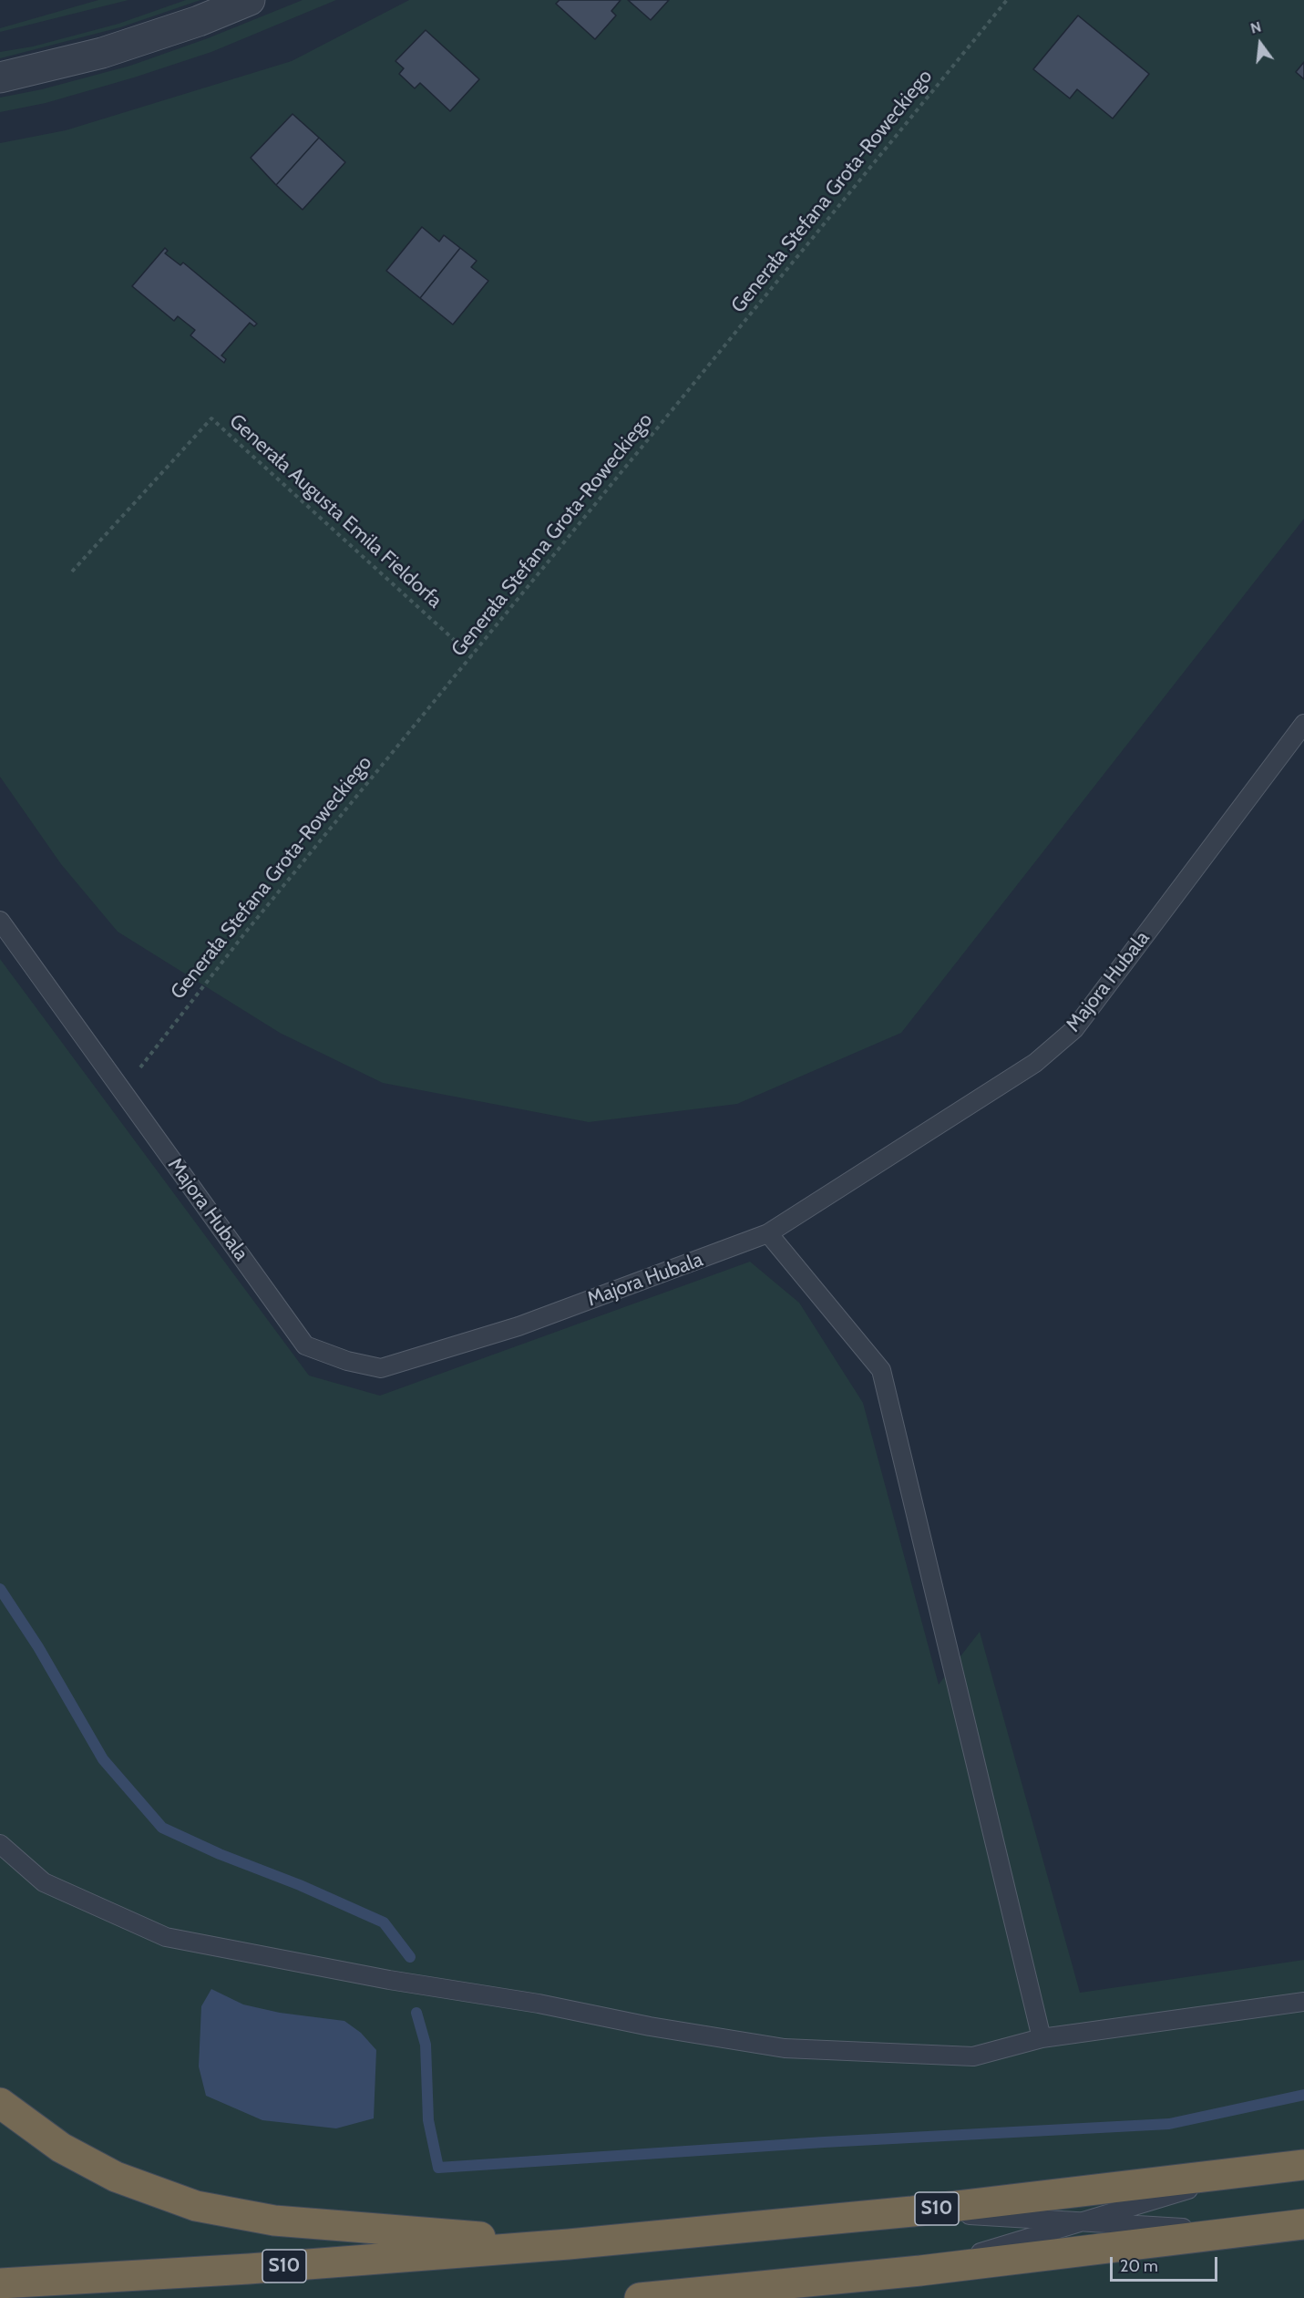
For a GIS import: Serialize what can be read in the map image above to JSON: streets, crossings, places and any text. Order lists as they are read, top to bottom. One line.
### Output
{"streets":{"highway":["S10"],"lane":["Majora Hubala"],"path":["Generała Stefana Grota-Roweckiego","Generała Augusta Emila Fieldorfa"]},"crossings":[["Generała Stefana Grota-Roweckiego","Generała Augusta Emila Fieldorfa"],["Generała Stefana Grota-Roweckiego","Majora Hubala"]],"scale_bar":"20 m","north":"top"}
